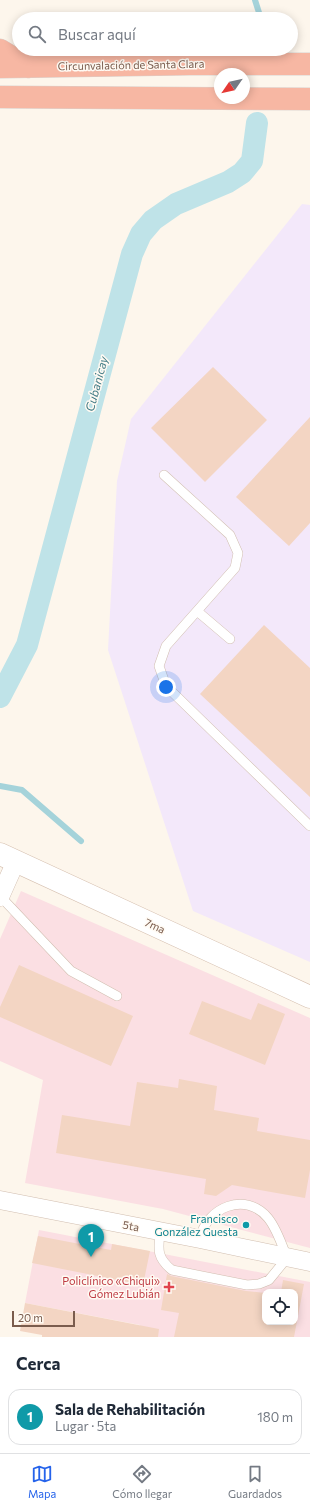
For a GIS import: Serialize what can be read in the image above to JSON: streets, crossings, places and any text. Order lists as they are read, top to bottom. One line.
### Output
{"streets":{"highway":["Circunvalación de Santa Clara"],"street":["7ma","5ta"]},"water":["Cubanicay"],"places":{"other":["Francisco González Guesta"],"health":["Policlínico «Chiqui» Gómez Lubián"]},"scale_bar":"20 m","north":"bottom left","page":{"search":"Buscar aquí","pins":"1","scale":"20 m","heading":"Cerca","list":[{"mark":"1","name":"Sala de Rehabilitación","note":"Lugar · 5ta","value":"180 m"}],"nav":["Mapa","Cómo llegar","Guardados"]}}
